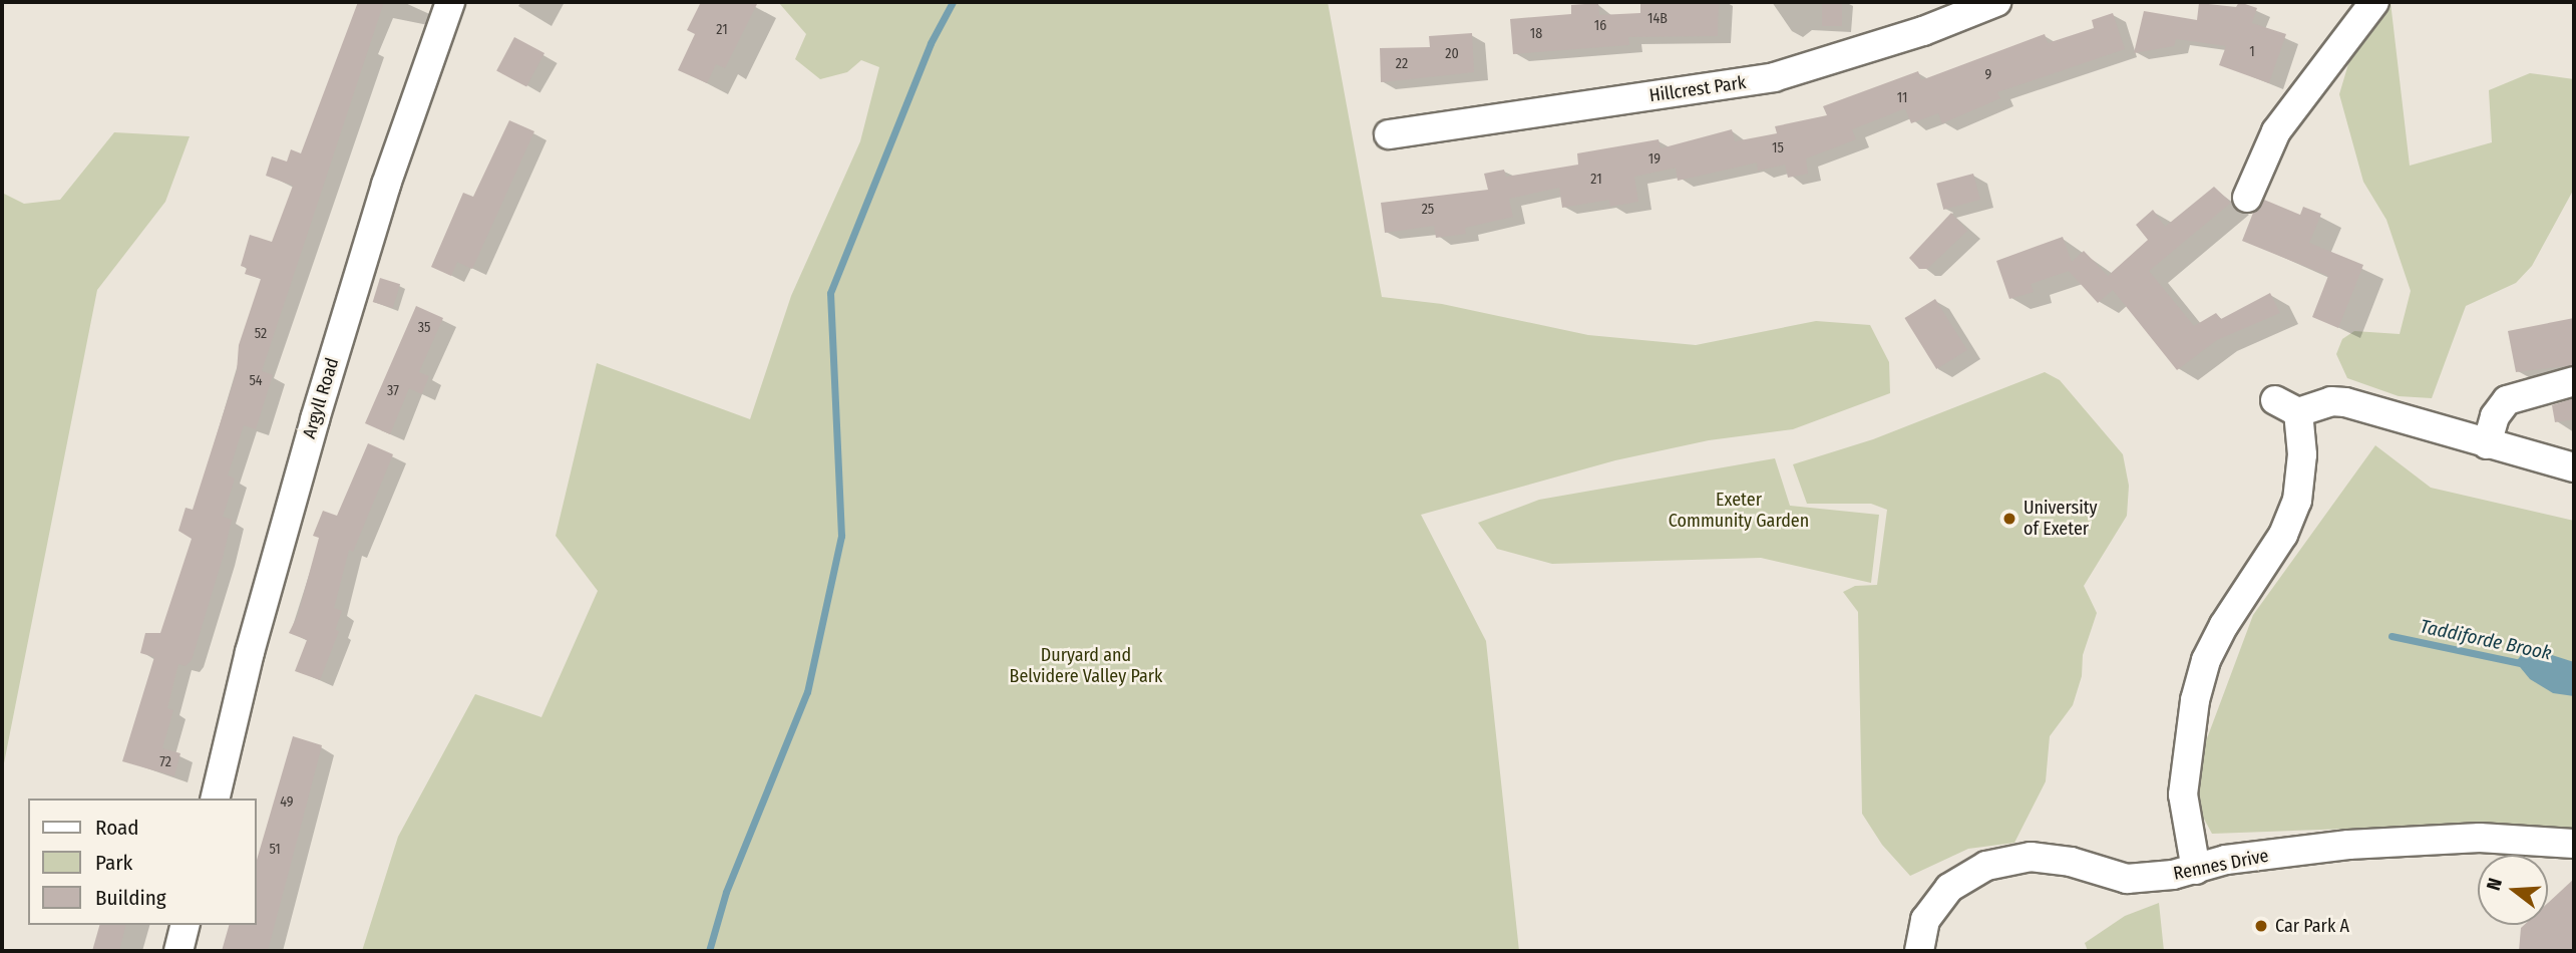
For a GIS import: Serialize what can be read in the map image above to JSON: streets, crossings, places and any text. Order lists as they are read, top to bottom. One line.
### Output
{"streets":{"street":["Hillcrest Park","Argyll Road","Rennes Drive"]},"water":["Taddiforde Brook"],"parks":["Exeter Community Garden","Duryard and Belvidere Valley Park"],"places":["University of Exeter","Car Park A"],"house_numbers":["14B","16","21","18","1","20","22","9","11","15","19","21","25","35","52","54","37","72","49","51"],"legend":["Road","Park","Building"],"north":"left"}
